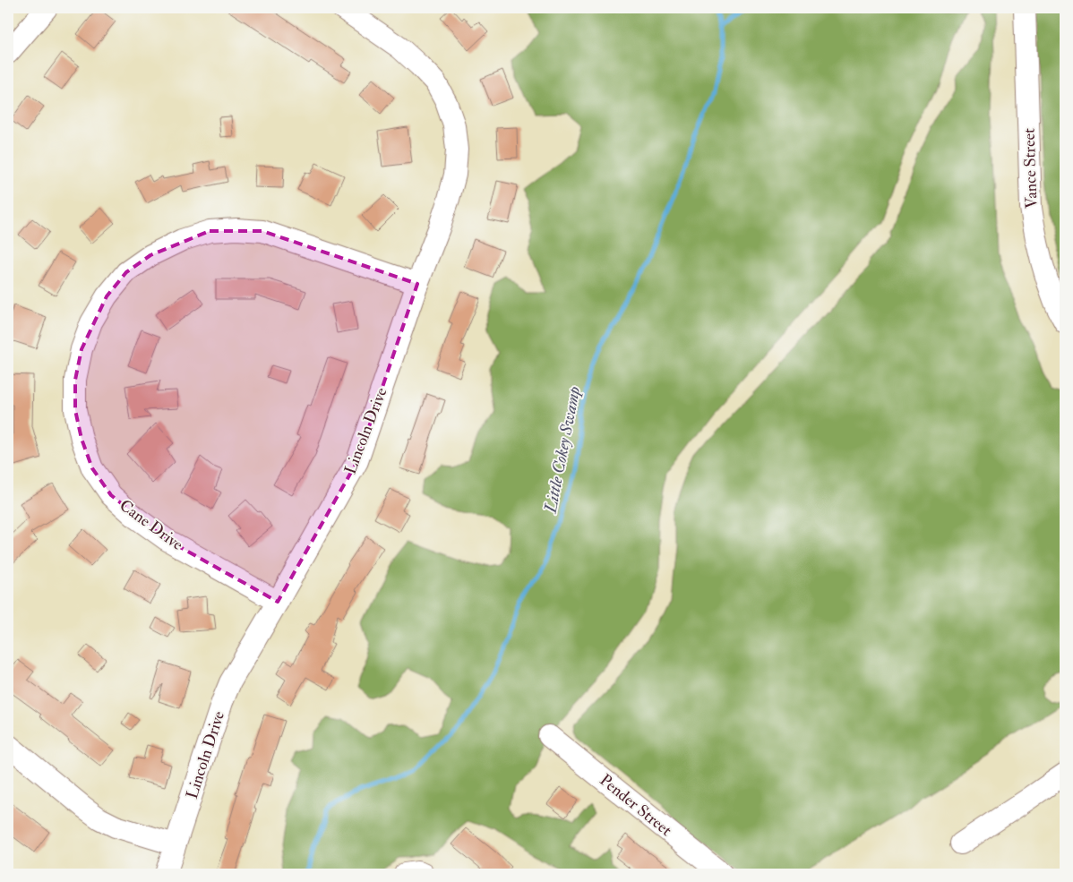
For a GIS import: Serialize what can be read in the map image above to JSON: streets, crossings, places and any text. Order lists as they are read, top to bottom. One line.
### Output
{"streets":{"street":["Vance Street","Lincoln Drive","Cane Drive","Pender Street"]},"crossings":[["Lincoln Drive","Cane Drive"]],"water":["Little Cokey Swamp"]}
